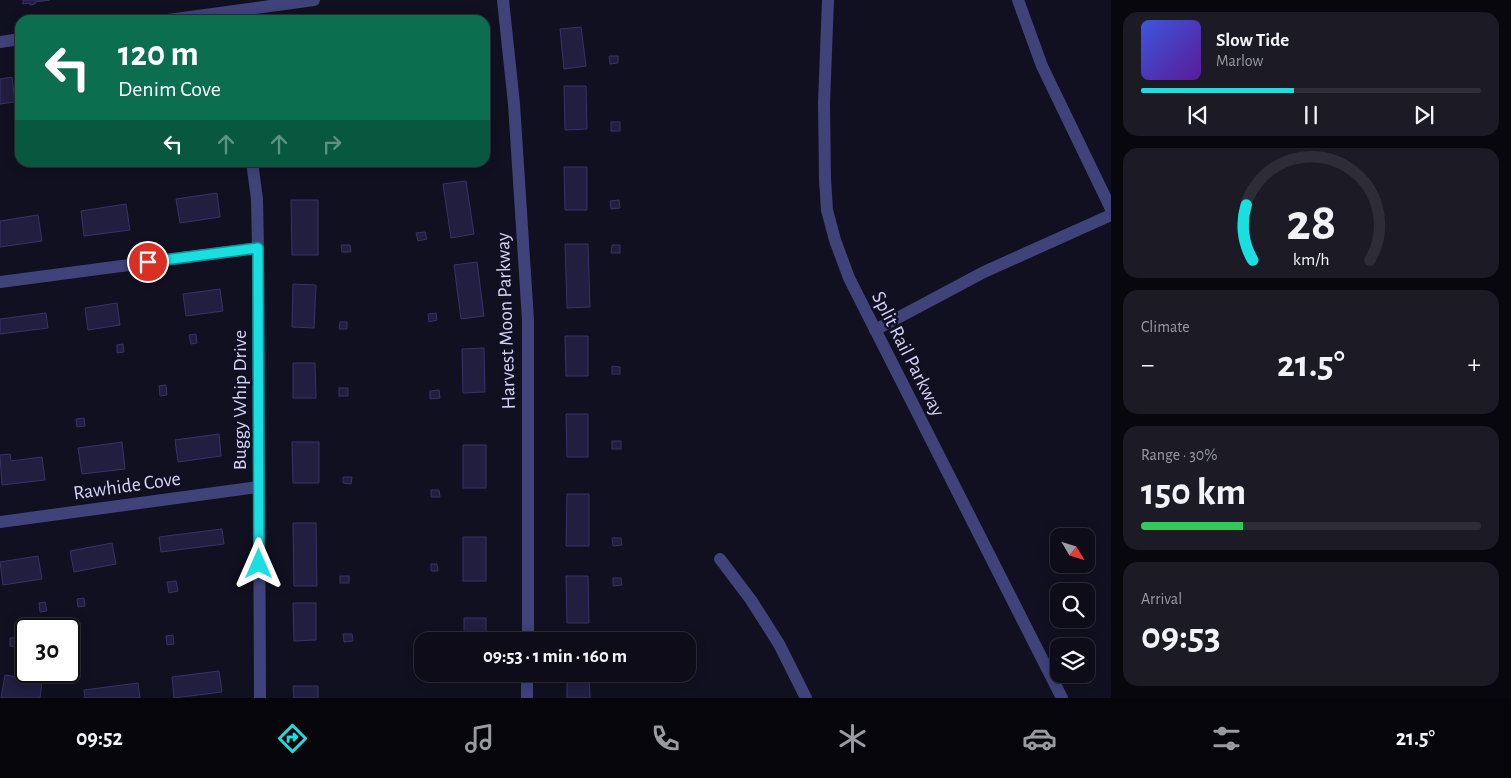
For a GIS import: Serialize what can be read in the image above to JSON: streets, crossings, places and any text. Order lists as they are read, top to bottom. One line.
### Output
{"streets":{"street":["Harvest Moon Parkway","Split Rail Parkway","Buggy Whip Drive","Rawhide Cove"]},"crossings":[["Buggy Whip Drive","Rawhide Cove"]],"north":"bottom right","page":{"turn":["120 m","Denim Cove"],"song":["Slow Tide","Marlow"],"tile":["Climate",["Range · 30%","150 km"],["Arrival","09:53"]],"heat":["−","21.5°","+"],"limit":"30","trip":"09:53 · 1 min · 160 m","tabs":["09:52","21.5°"],"gauge":["28","km/h"]}}
